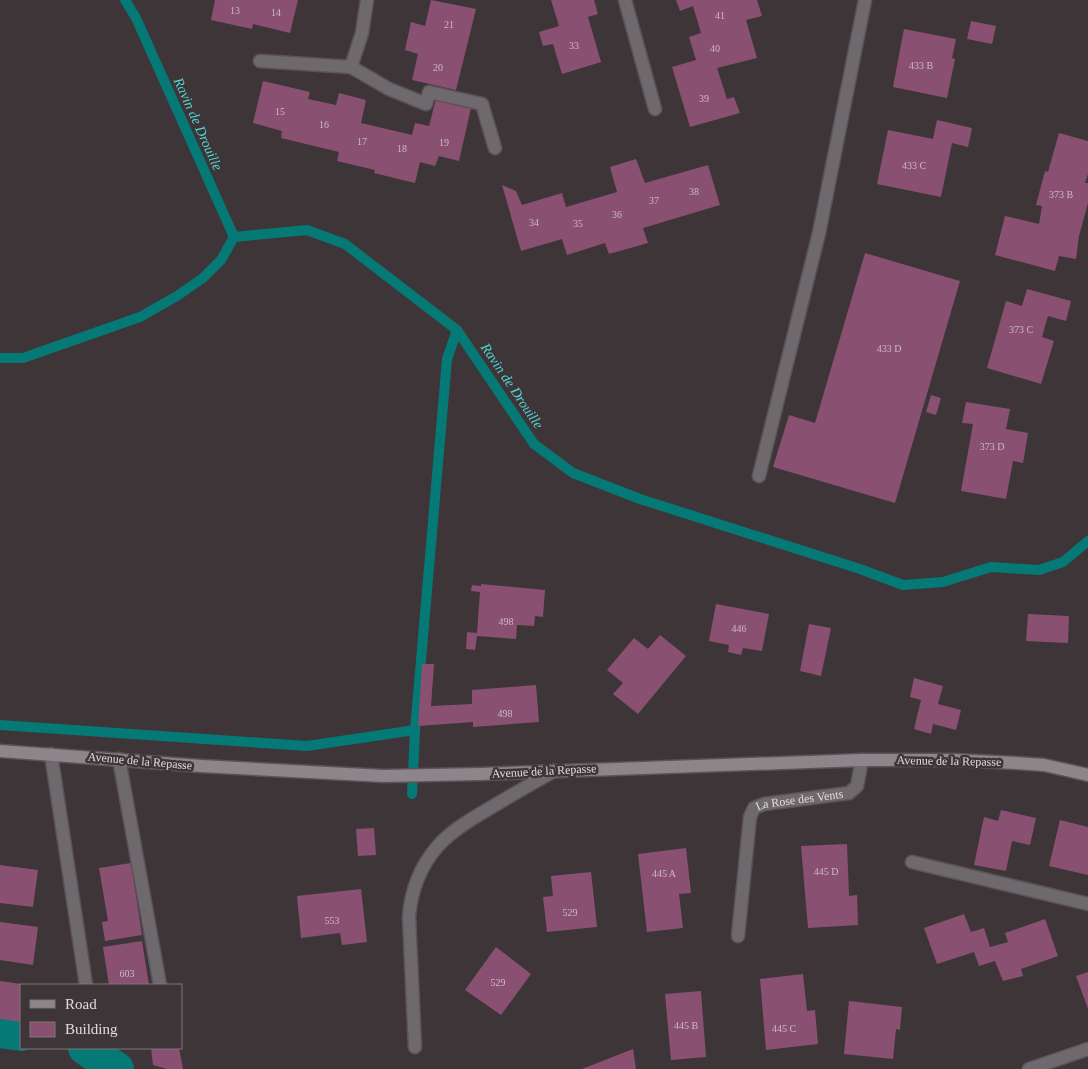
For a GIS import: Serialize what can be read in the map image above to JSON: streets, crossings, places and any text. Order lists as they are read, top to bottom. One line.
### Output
{"streets":{"street":["Avenue de la Repasse","La Rose des Vents"]},"crossings":[["Avenue de la Repasse","La Rose des Vents"]],"water":["Ravin de Drouille"],"house_numbers":["13","14","41","21","33","40","433 B","20","39","15","16","17","19","18","433 C","38","373 B","37","36","34","35","373 C","433 D","373 D","498","446","498","445 D","445 A","529","553","603","529","445 B","445 C"],"legend":["Road","Building"]}
